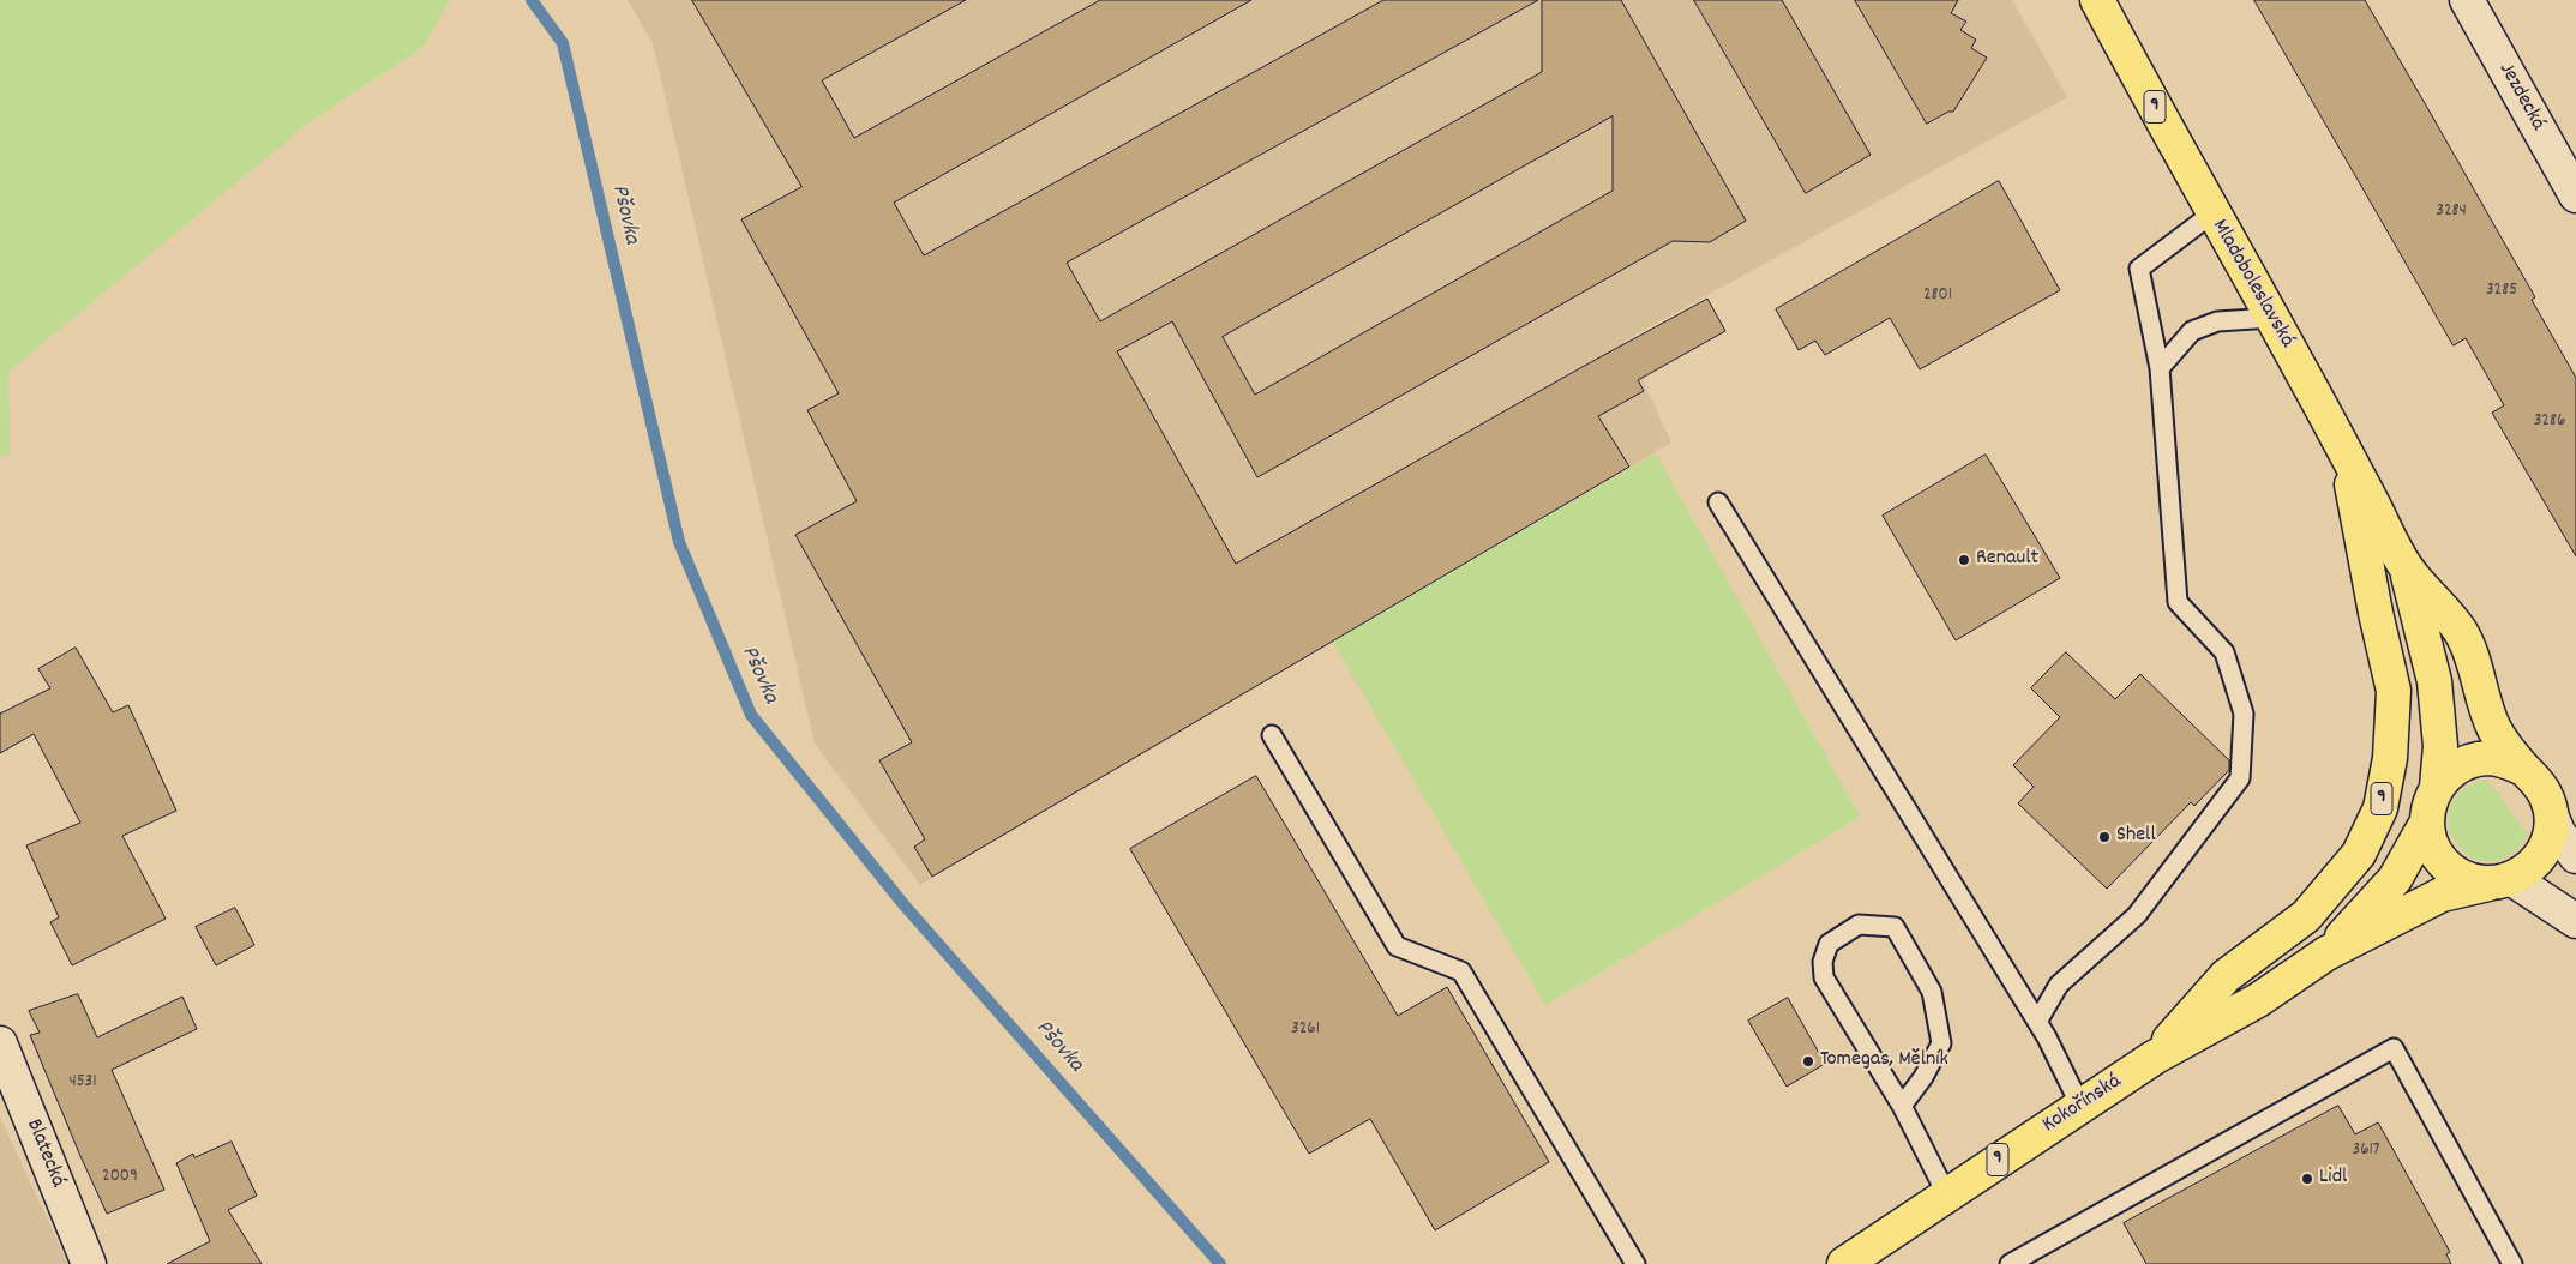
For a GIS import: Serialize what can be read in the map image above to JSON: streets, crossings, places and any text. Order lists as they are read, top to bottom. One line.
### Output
{"streets":{"main road":["9","Mladoboleslavská","Kokořínská"],"street":["Jezdecká","Blatecká"]},"crossings":[["9","Mladoboleslavská"],["9","Kokořínská"],["Mladoboleslavská","Kokořínská"]],"water":["Pšovka"],"places":["Renault","Shell","Tomegas, Mělník","Lidl"],"house_numbers":["3284","3285","2801","3286","3261","4531","3617","2009"]}
